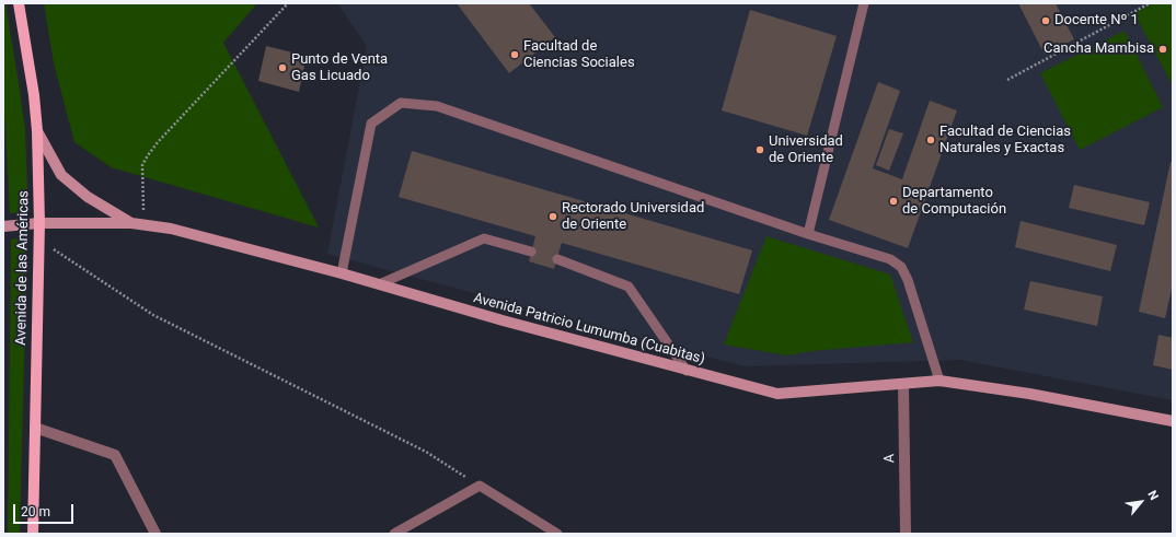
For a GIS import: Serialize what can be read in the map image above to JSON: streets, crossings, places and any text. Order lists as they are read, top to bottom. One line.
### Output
{"streets":{"main road":["Avenida de las Américas","Avenida Patricio Lumumba (Cuabitas)"],"street":["A"]},"crossings":[["Avenida de las Américas","Avenida Patricio Lumumba (Cuabitas)"],["Avenida Patricio Lumumba (Cuabitas)","A"]],"places":["Docente Nº 1","Cancha Mambisa","Facultad de Ciencias Sociales","Punto de Venta Gas Licuado","Facultad de Ciencias Naturales y Exactas","Universidad de Oriente","Departamento de Computación","Rectorado Universidad de Oriente"],"scale_bar":"20 m","north":"top right"}
